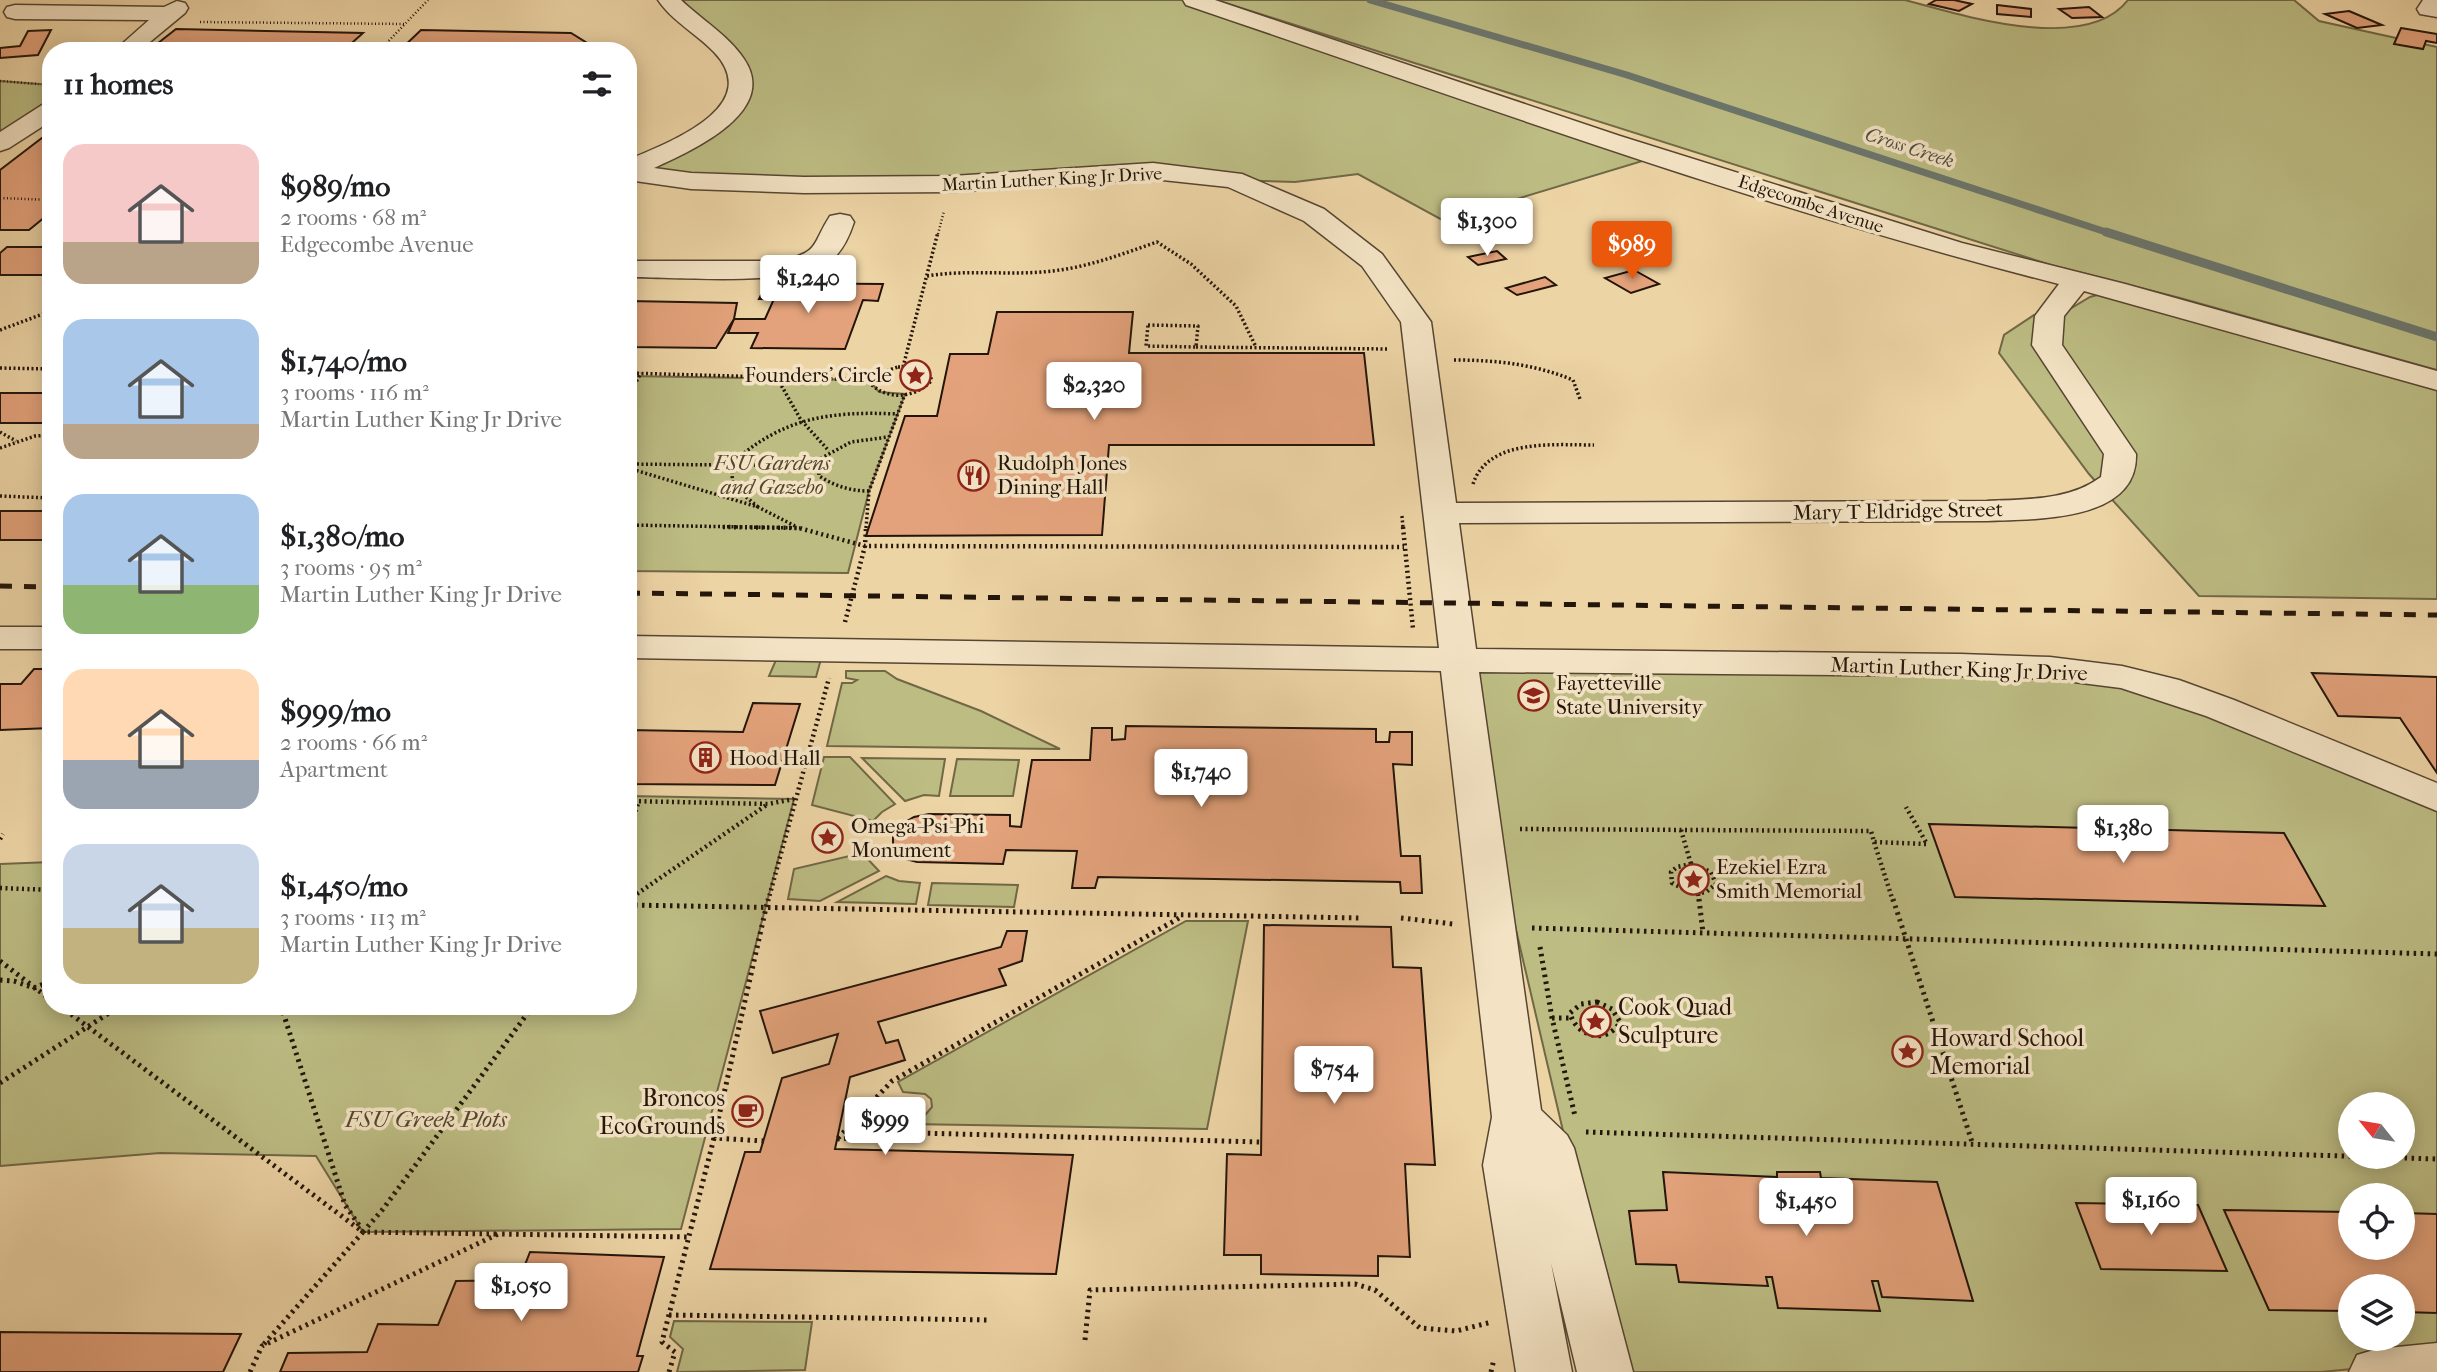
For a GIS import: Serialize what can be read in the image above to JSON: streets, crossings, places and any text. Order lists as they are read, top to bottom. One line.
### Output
{"streets":{"street":["Martin Luther King Jr Drive","Edgecombe Avenue","Mary T Eldridge Street"]},"crossings":[["Martin Luther King Jr Drive","Mary T Eldridge Street"],["Edgecombe Avenue","Mary T Eldridge Street"]],"water":["Cross Creek"],"parks":["FSU Gardens and Gazebo","FSU Greek Plots"],"places":{"place":["Founders' Circle","Omega-Psi-Phi Monument","Ezekiel Ezra Smith Memorial","Cook Quad Sculpture","Howard School Memorial"],"restaurant":["Rudolph Jones Dining Hall"],"school or university":["Fayetteville State University"],"building":["Hood Hall"],"cafe":["Broncos EcoGrounds"]},"north":"top left","page":{"heading":"11 homes","list":[{"name":"$989/mo","note":"2 rooms · 68 m² · Edgecombe Avenue"},{"name":"$1,740/mo","note":"3 rooms · 116 m² · Martin Luther King Jr Drive"},{"name":"$1,380/mo","note":"3 rooms · 95 m² · Martin Luther King Jr Drive"},{"name":"$999/mo","note":"2 rooms · 66 m² · Apartment"},{"name":"$1,450/mo","note":"3 rooms · 113 m² · Martin Luther King Jr Drive"}],"price":["$1,300","$989","$1,240","$2,320","$1,740","$1,380","$754","$999","$1,160","$1,450","$1,050"]}}
